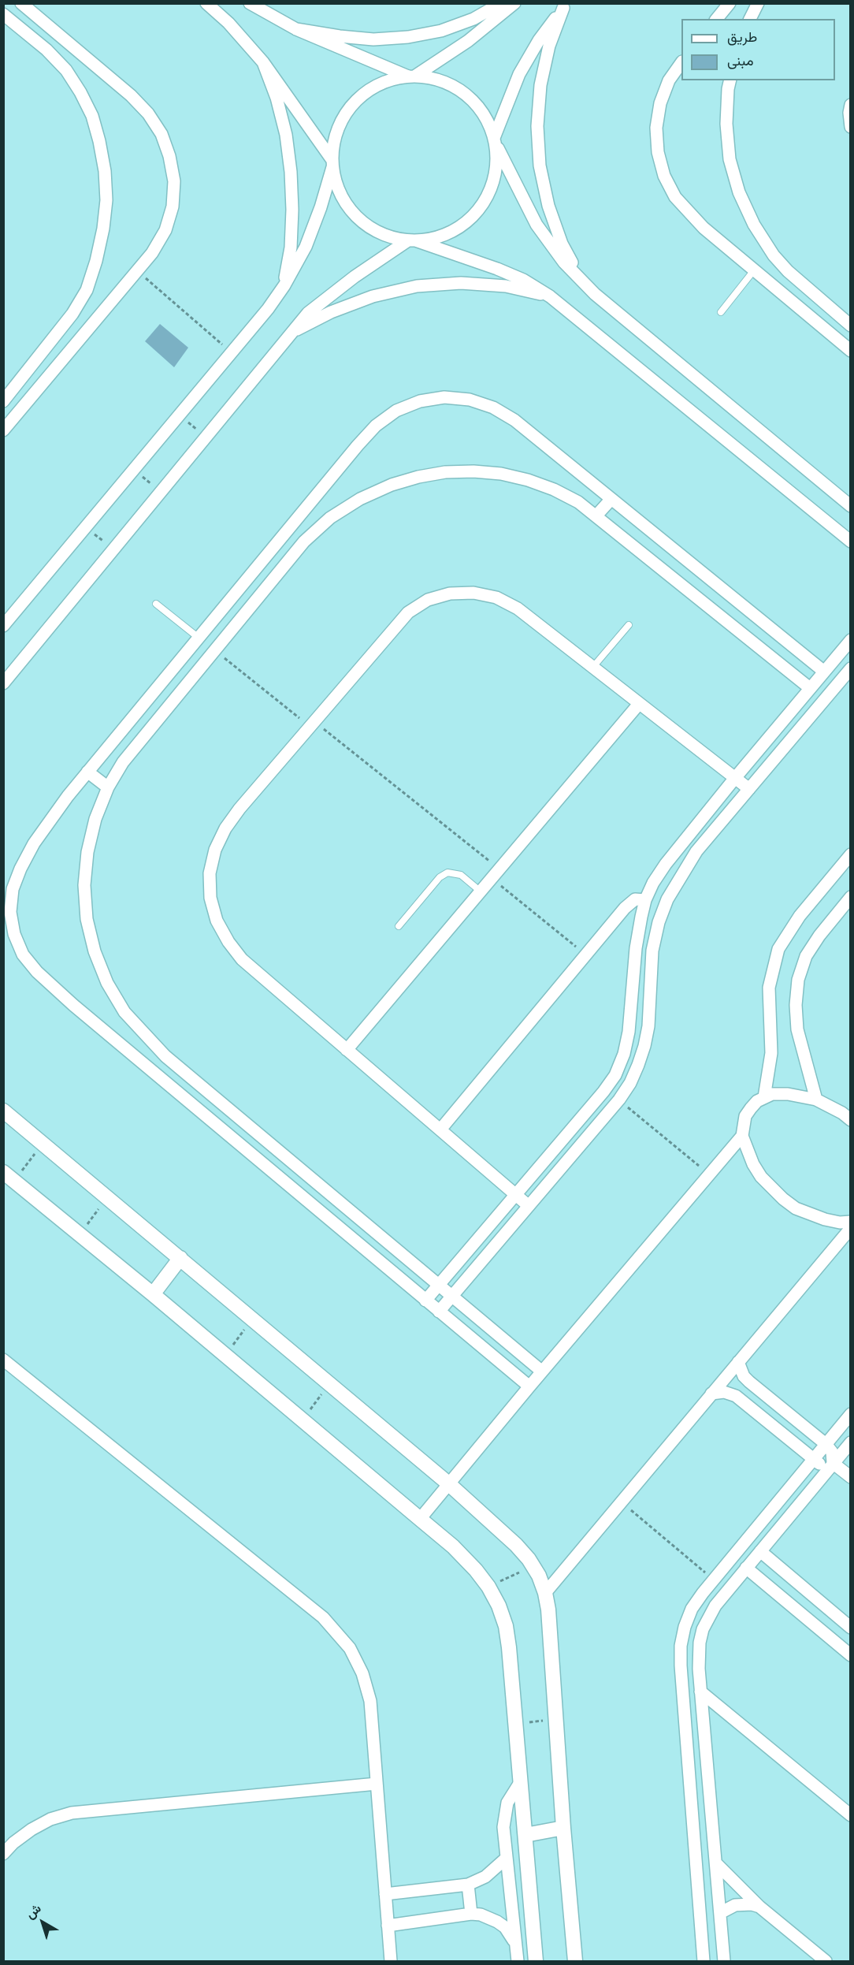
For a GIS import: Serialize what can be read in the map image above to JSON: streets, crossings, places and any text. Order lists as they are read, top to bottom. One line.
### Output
{"legend":["طريق","مبنى"],"north":"top left"}
